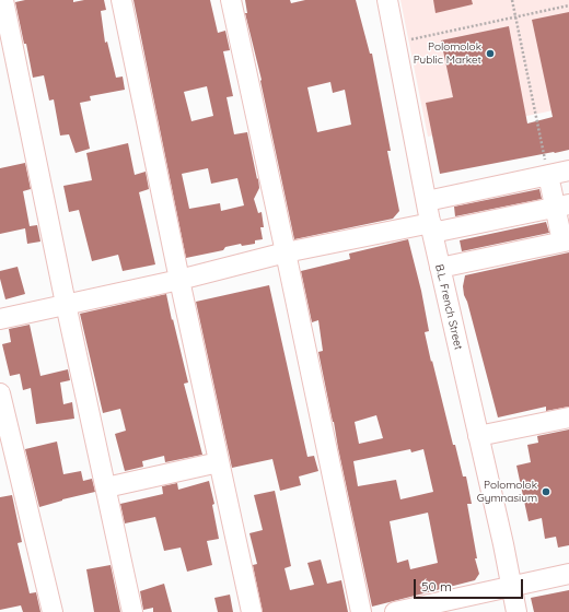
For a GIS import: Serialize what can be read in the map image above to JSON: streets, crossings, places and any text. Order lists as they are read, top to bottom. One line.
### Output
{"streets":{"street":["B.L. French Street"]},"places":["Polomolok Public Market","Polomolok Gymnasium"],"scale_bar":"50 m"}
